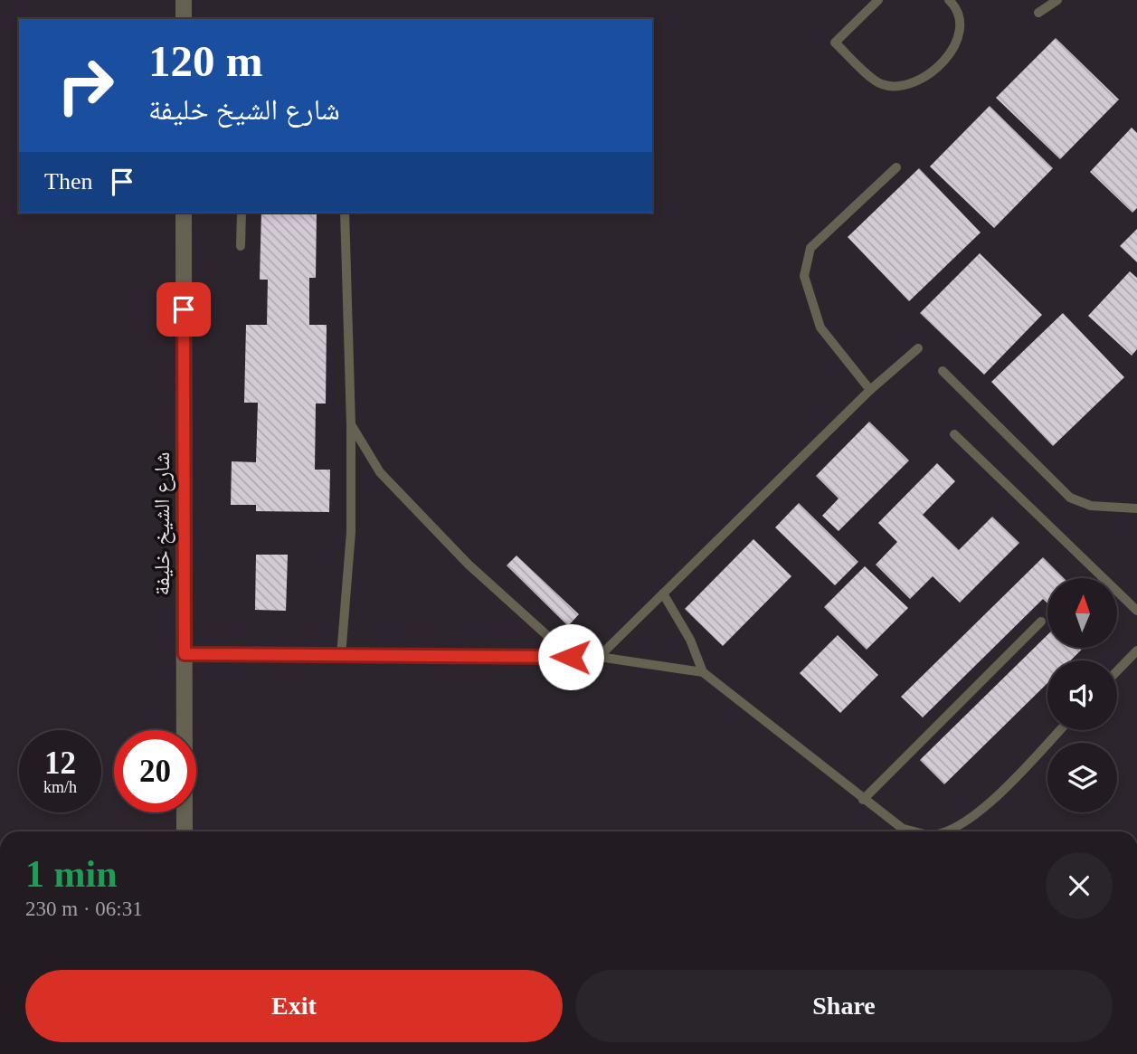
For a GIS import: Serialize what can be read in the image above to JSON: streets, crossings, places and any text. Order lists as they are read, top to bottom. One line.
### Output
{"streets":{"street":["شارع الشيخ خليفة"]},"north":"top","page":{"turn":["120 m","شارع الشيخ خليفة"],"then":"Then","speed":"12 km/h","limit":"20","heading":["1 min","230 m · 06:31"],"buttons":["Exit","Share"]}}
